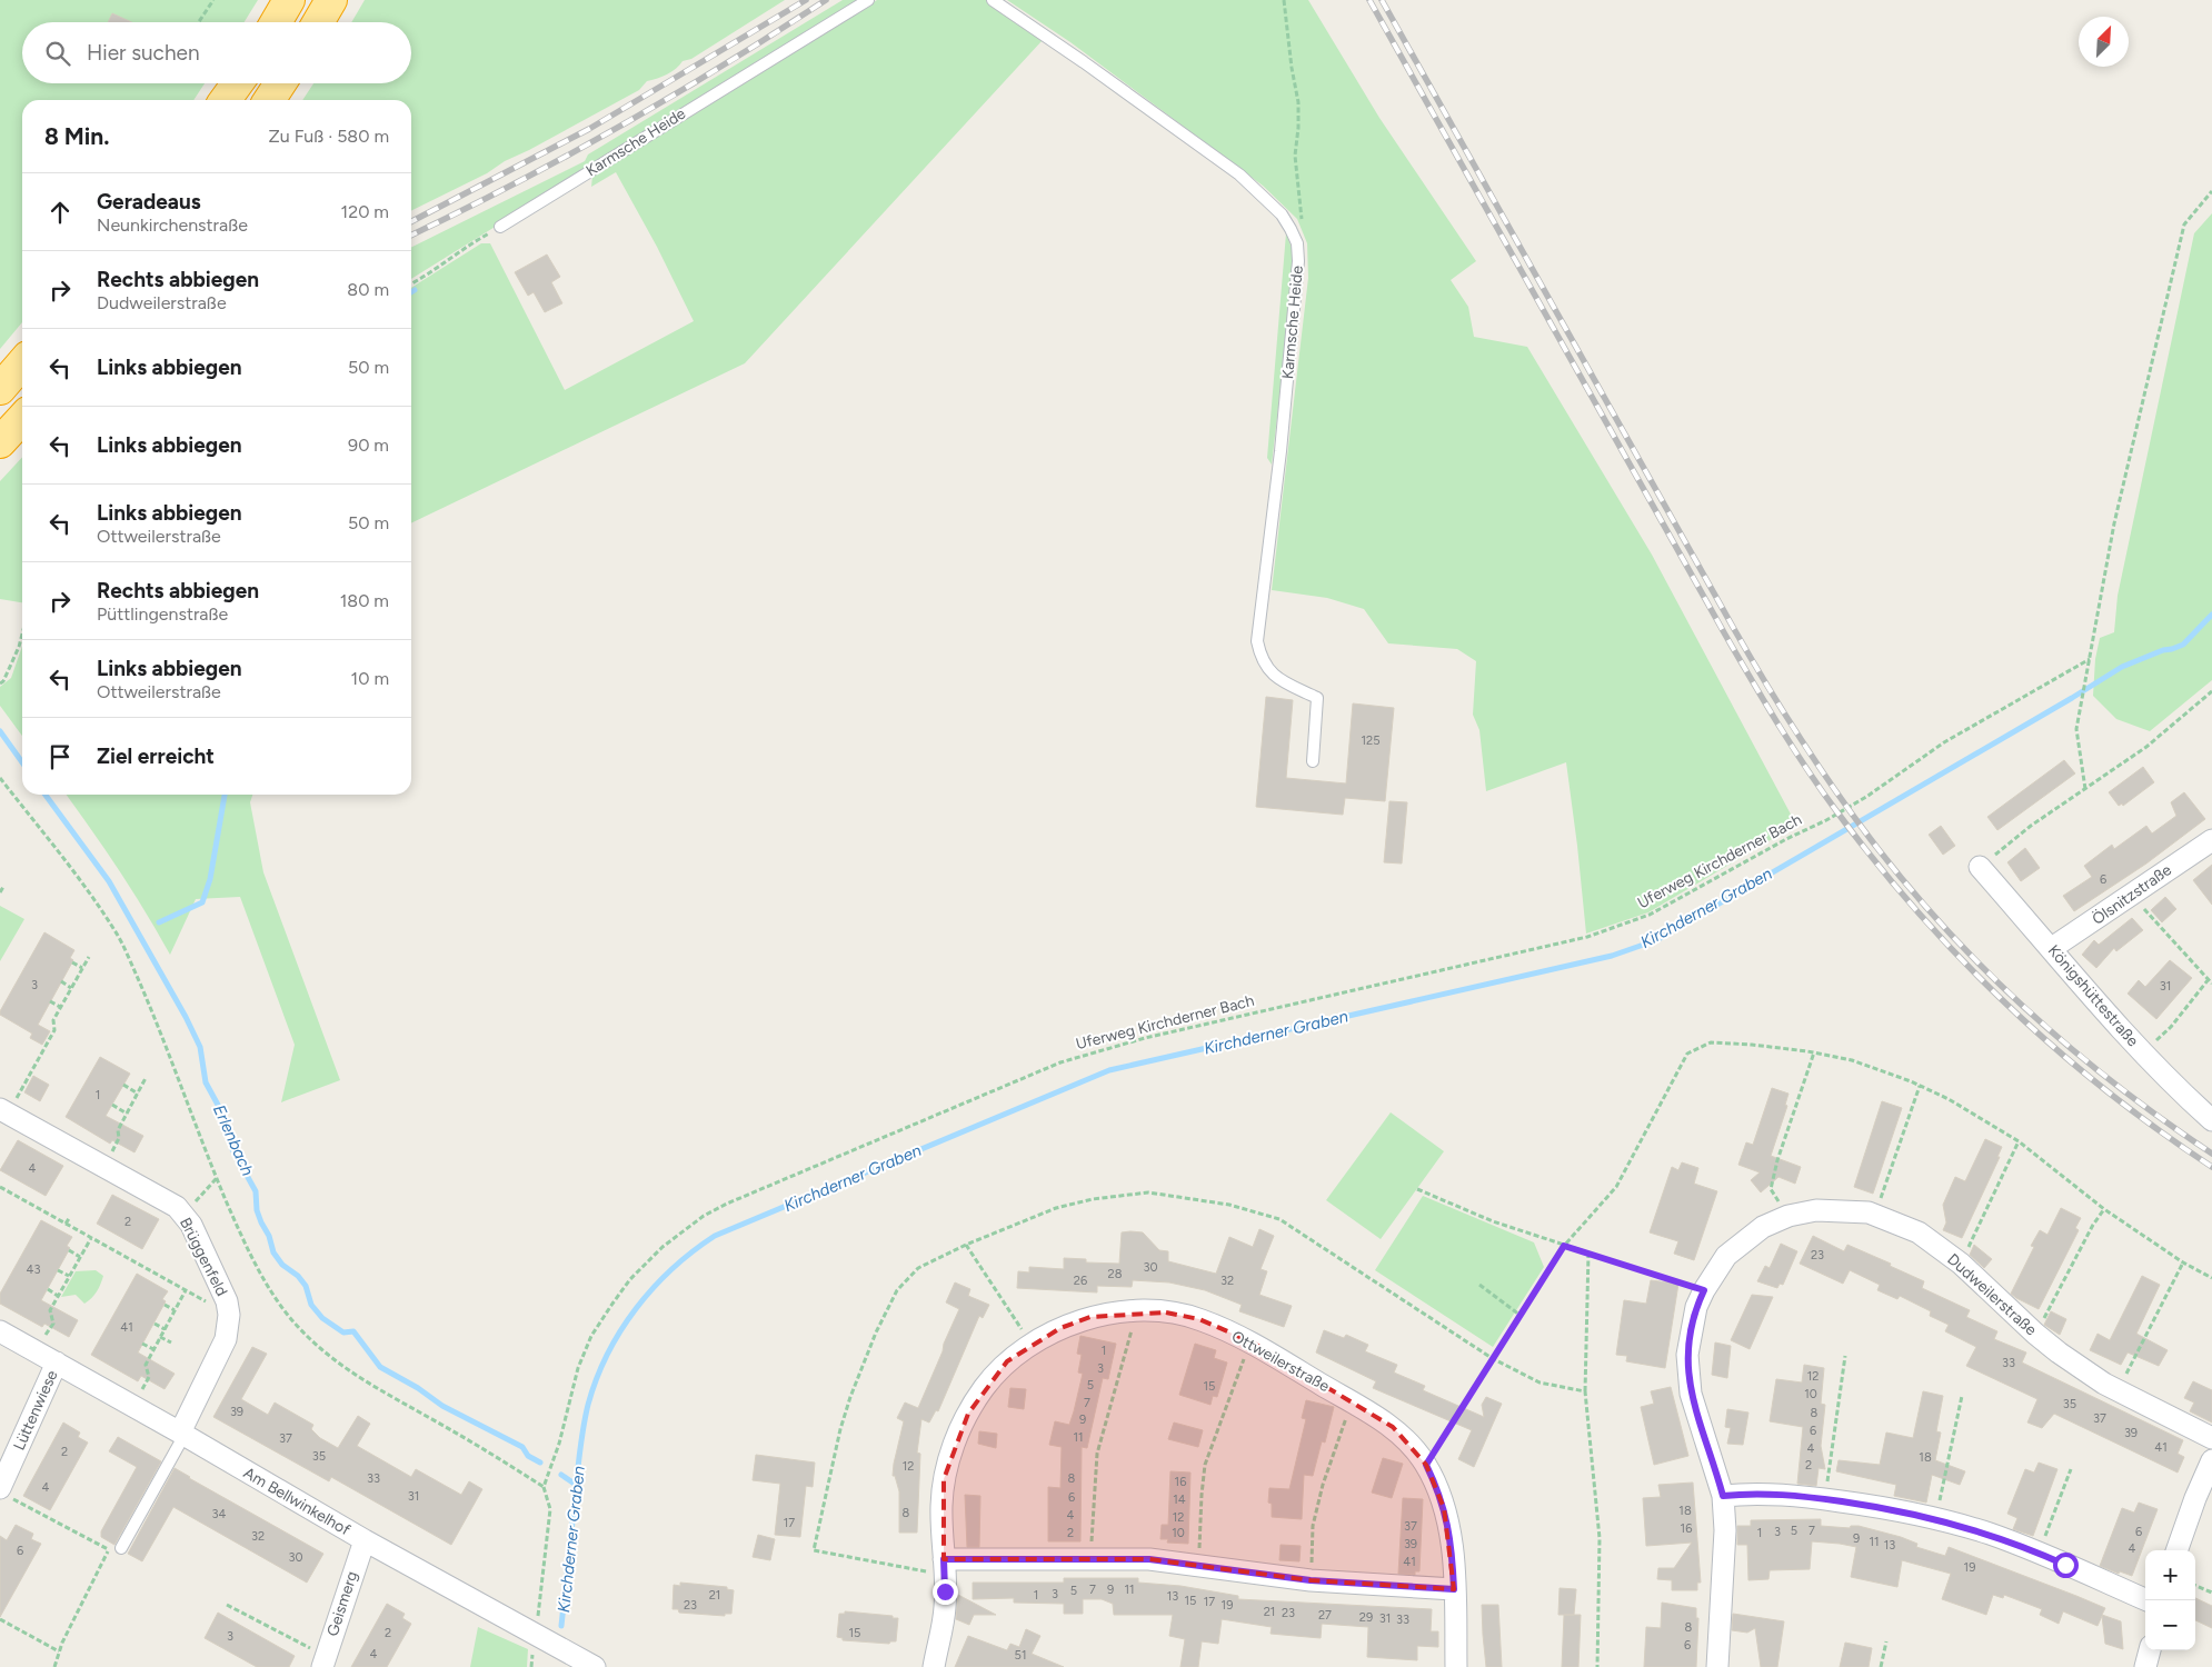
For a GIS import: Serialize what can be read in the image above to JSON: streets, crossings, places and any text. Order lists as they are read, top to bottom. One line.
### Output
{"streets":{"street":["Ölsnitzstraße","Königshüttestraße","Brüggenfeld","Dudweilerstraße","Ottweilerstraße","Lüttenwiese","Am Bellwinkelhof","Geismerg"],"lane":["Karmsche Heide"],"path":["Uferweg Kirchderner Bach"]},"crossings":[["Ölsnitzstraße","Königshüttestraße"],["Brüggenfeld","Am Bellwinkelhof"],["Lüttenwiese","Am Bellwinkelhof"],["Am Bellwinkelhof","Geismerg"]],"water":["Kirchderner Graben","Erlenbach"],"house_numbers":["125","6","3","31","1","4","2","23","30","43","28","26","32","41","1","33","3","12","5","15","10","7","35","39","8","37","9","6","39","11","37","41","4","2","35","18","2","12","33","8","16","4","31","6","14","18","8","34","4","12","17","37","16","5","7","3","6","2","10","1","32","9","11","39","13","4","6","30","41","19","7","9","11","5","3","21","1","13","15","17","23","19","21","23","27","29","31","33","8","2","15","3","6","4","51"],"north":"top right","page":{"search":"Hier suchen","heading":["8 Min.","Zu Fuß · 580 m"],"list":[["Geradeaus","Neunkirchenstraße","120 m"],["Rechts abbiegen","Dudweilerstraße","80 m"],["Links abbiegen","50 m"],["Links abbiegen","90 m"],["Links abbiegen","Ottweilerstraße","50 m"],["Rechts abbiegen","Püttlingenstraße","180 m"],["Links abbiegen","Ottweilerstraße","10 m"],"Ziel erreicht"],"map_buttons":["+","−"]}}
